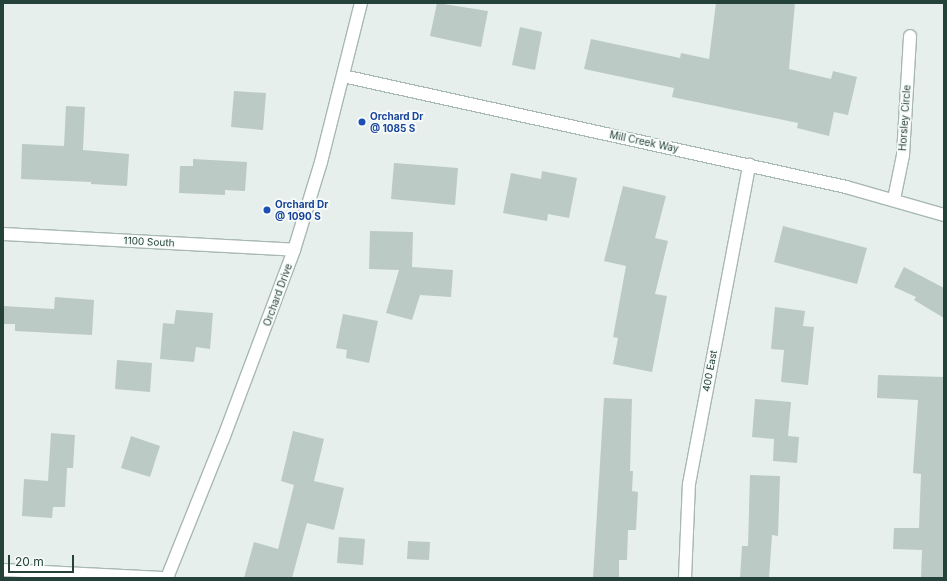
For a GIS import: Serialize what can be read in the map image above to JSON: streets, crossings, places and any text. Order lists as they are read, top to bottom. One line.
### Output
{"streets":{"street":["Horsley Circle","Mill Creek Way","1100 South","Orchard Drive","400 East"]},"crossings":[["Horsley Circle","Mill Creek Way"],["Mill Creek Way","Orchard Drive"],["Mill Creek Way","400 East"],["1100 South","Orchard Drive"]],"places":["Orchard Dr @ 1085 S","Orchard Dr @ 1090 S"],"scale_bar":"20 m"}
